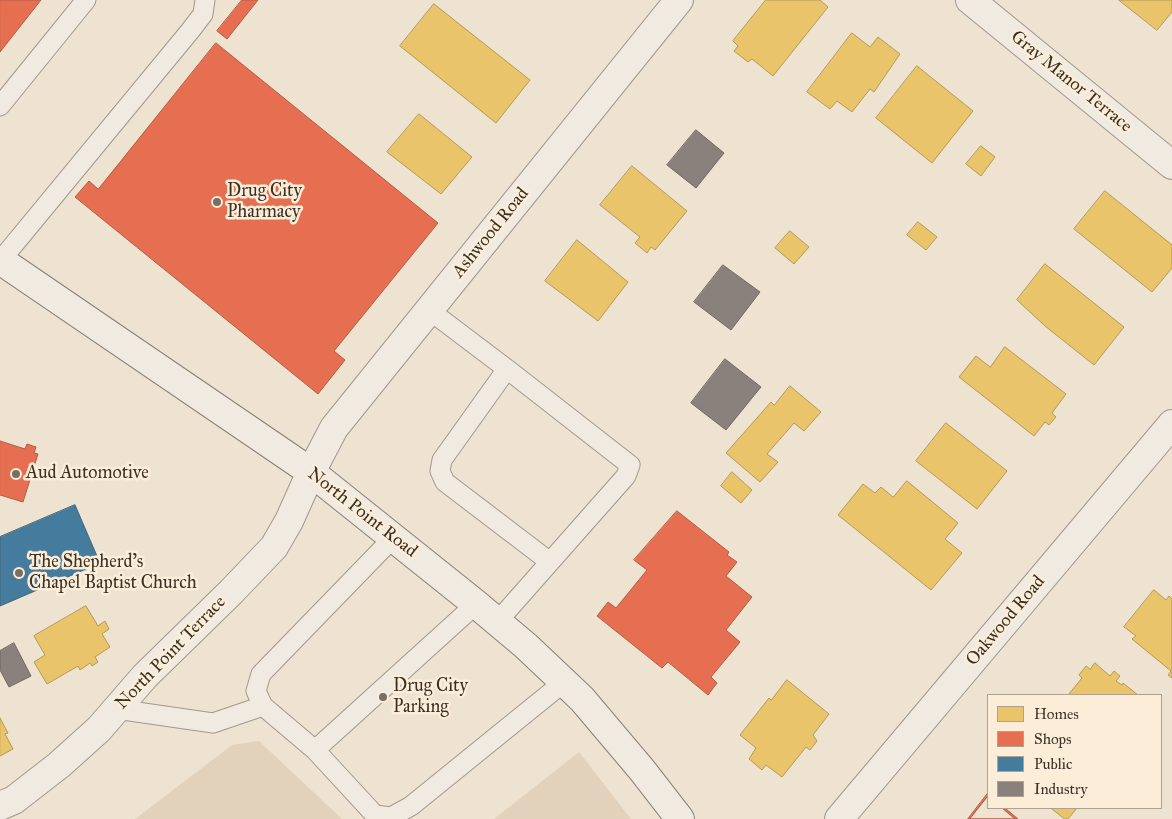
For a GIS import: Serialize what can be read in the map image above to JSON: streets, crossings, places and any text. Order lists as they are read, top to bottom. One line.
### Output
{"streets":{"street":["Gray Manor Terrace","Ashwood Road","North Point Road","Oakwood Road","North Point Terrace"]},"crossings":[["Ashwood Road","North Point Road"],["Ashwood Road","North Point Terrace"],["North Point Road","North Point Terrace"]],"places":["Drug City Pharmacy","Aud Automotive","The Shepherd’s Chapel Baptist Church","Drug City Parking"],"legend":["Homes","Shops","Public","Industry"]}
